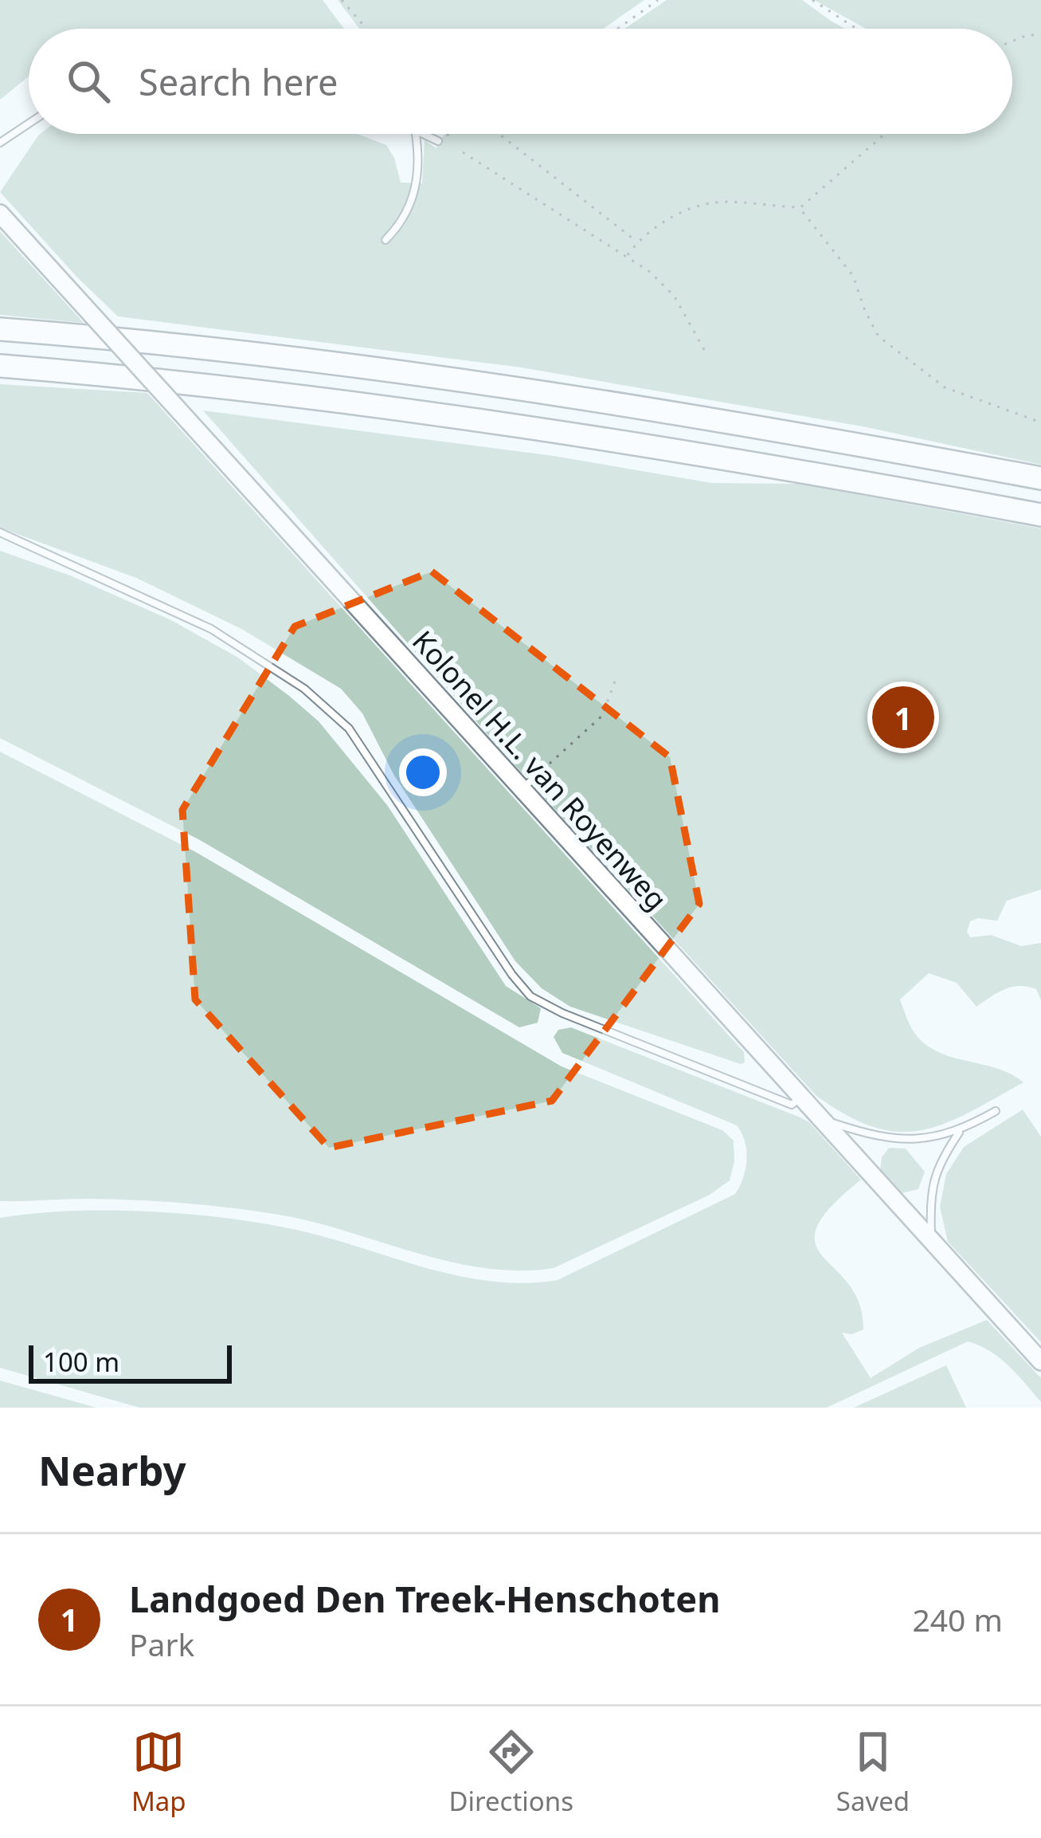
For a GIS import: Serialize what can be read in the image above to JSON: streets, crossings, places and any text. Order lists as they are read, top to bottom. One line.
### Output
{"streets":{"street":["Kolonel H.L. van Royenweg"]},"scale_bar":"100 m","page":{"search":"Search here","pins":"1","scale":"100 m","heading":"Nearby","list":[{"mark":"1","name":"Landgoed Den Treek-Henschoten","note":"Park","value":"240 m"}],"nav":["Map","Directions","Saved"]}}
